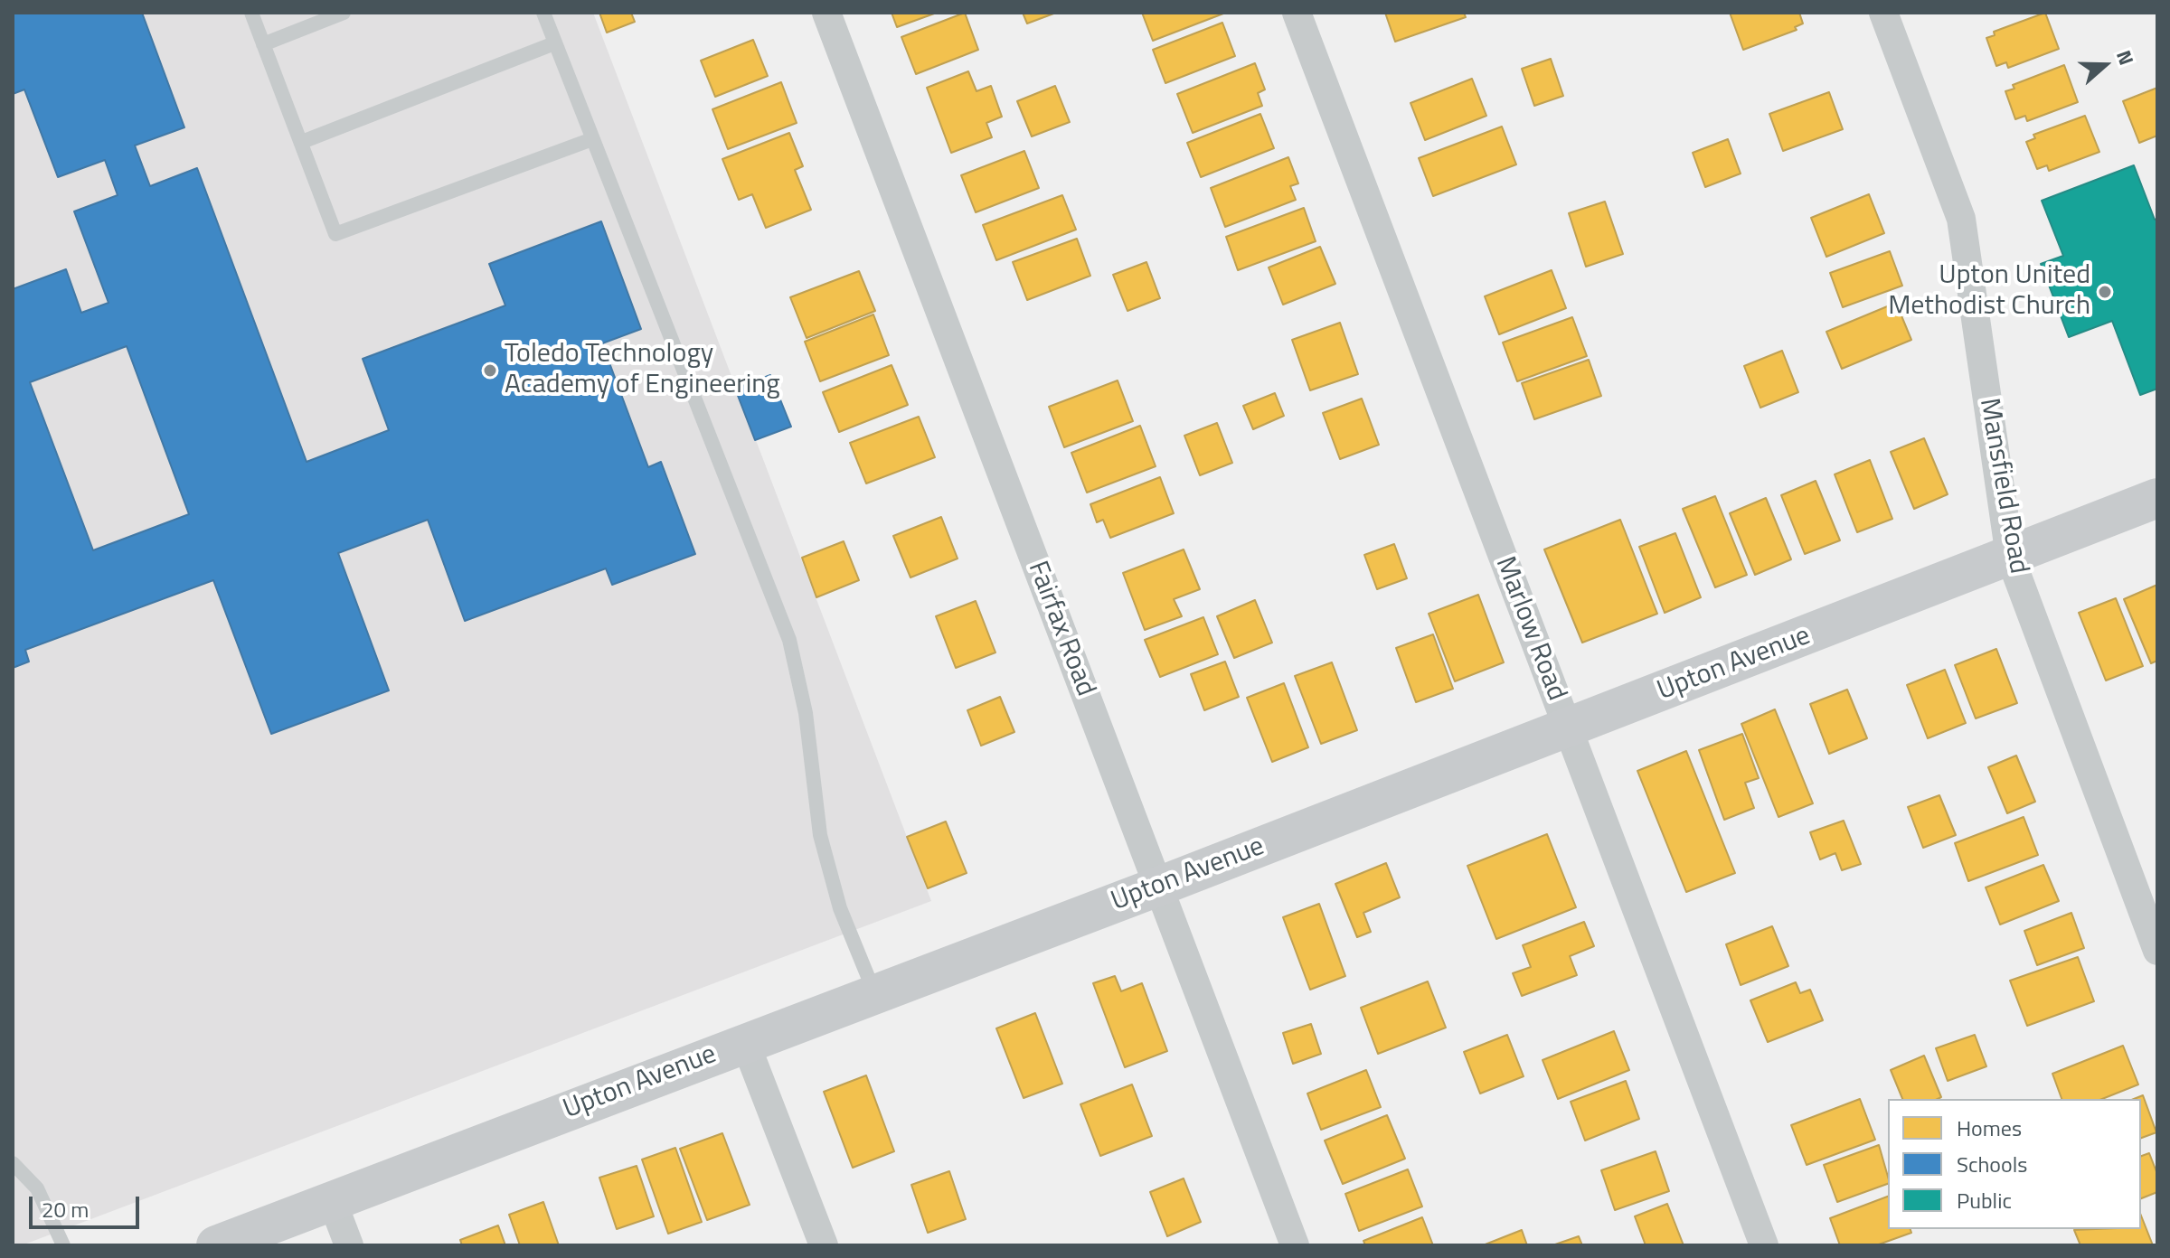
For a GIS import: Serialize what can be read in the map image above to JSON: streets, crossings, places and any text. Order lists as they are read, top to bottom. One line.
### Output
{"streets":{"street":["Mansfield Road","Fairfax Road","Marlow Road","Upton Avenue"]},"crossings":[["Mansfield Road","Upton Avenue"],["Fairfax Road","Upton Avenue"],["Marlow Road","Upton Avenue"]],"places":["Upton United Methodist Church","Toledo Technology Academy of Engineering"],"legend":["Homes","Schools","Public"],"scale_bar":"20 m","north":"right"}
